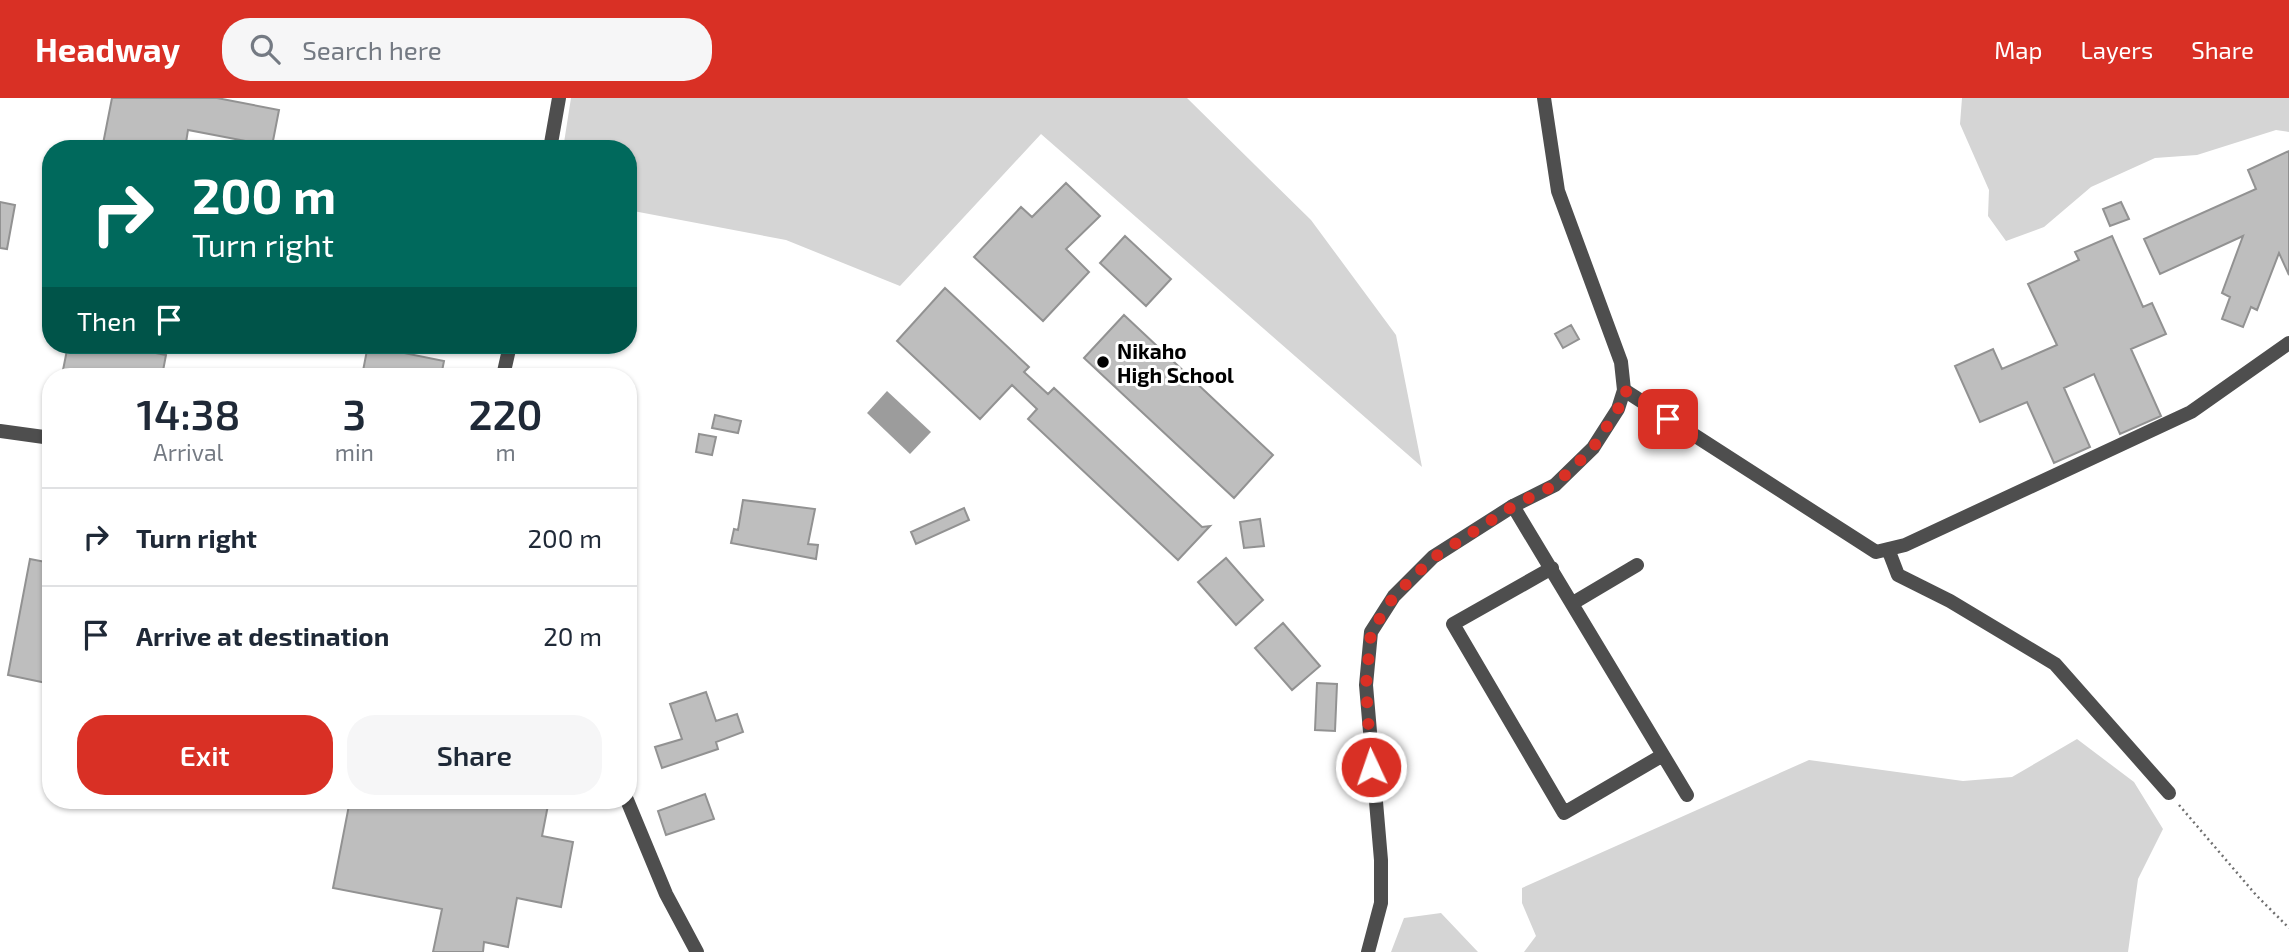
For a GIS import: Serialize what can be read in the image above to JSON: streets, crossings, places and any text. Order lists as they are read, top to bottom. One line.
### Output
{"places":["Nikaho High School"],"page":{"header":"Headway","search":"Search here","nav":["Map","Layers","Share"],"turn":["200 m","Turn right"],"then":"Then","eta":["14:38","Arrival","3","min","220","m"],"list":[{"name":"Turn right","value":"200 m"},{"name":"Arrive at destination","value":"20 m"}],"buttons":["Exit","Share"]}}
